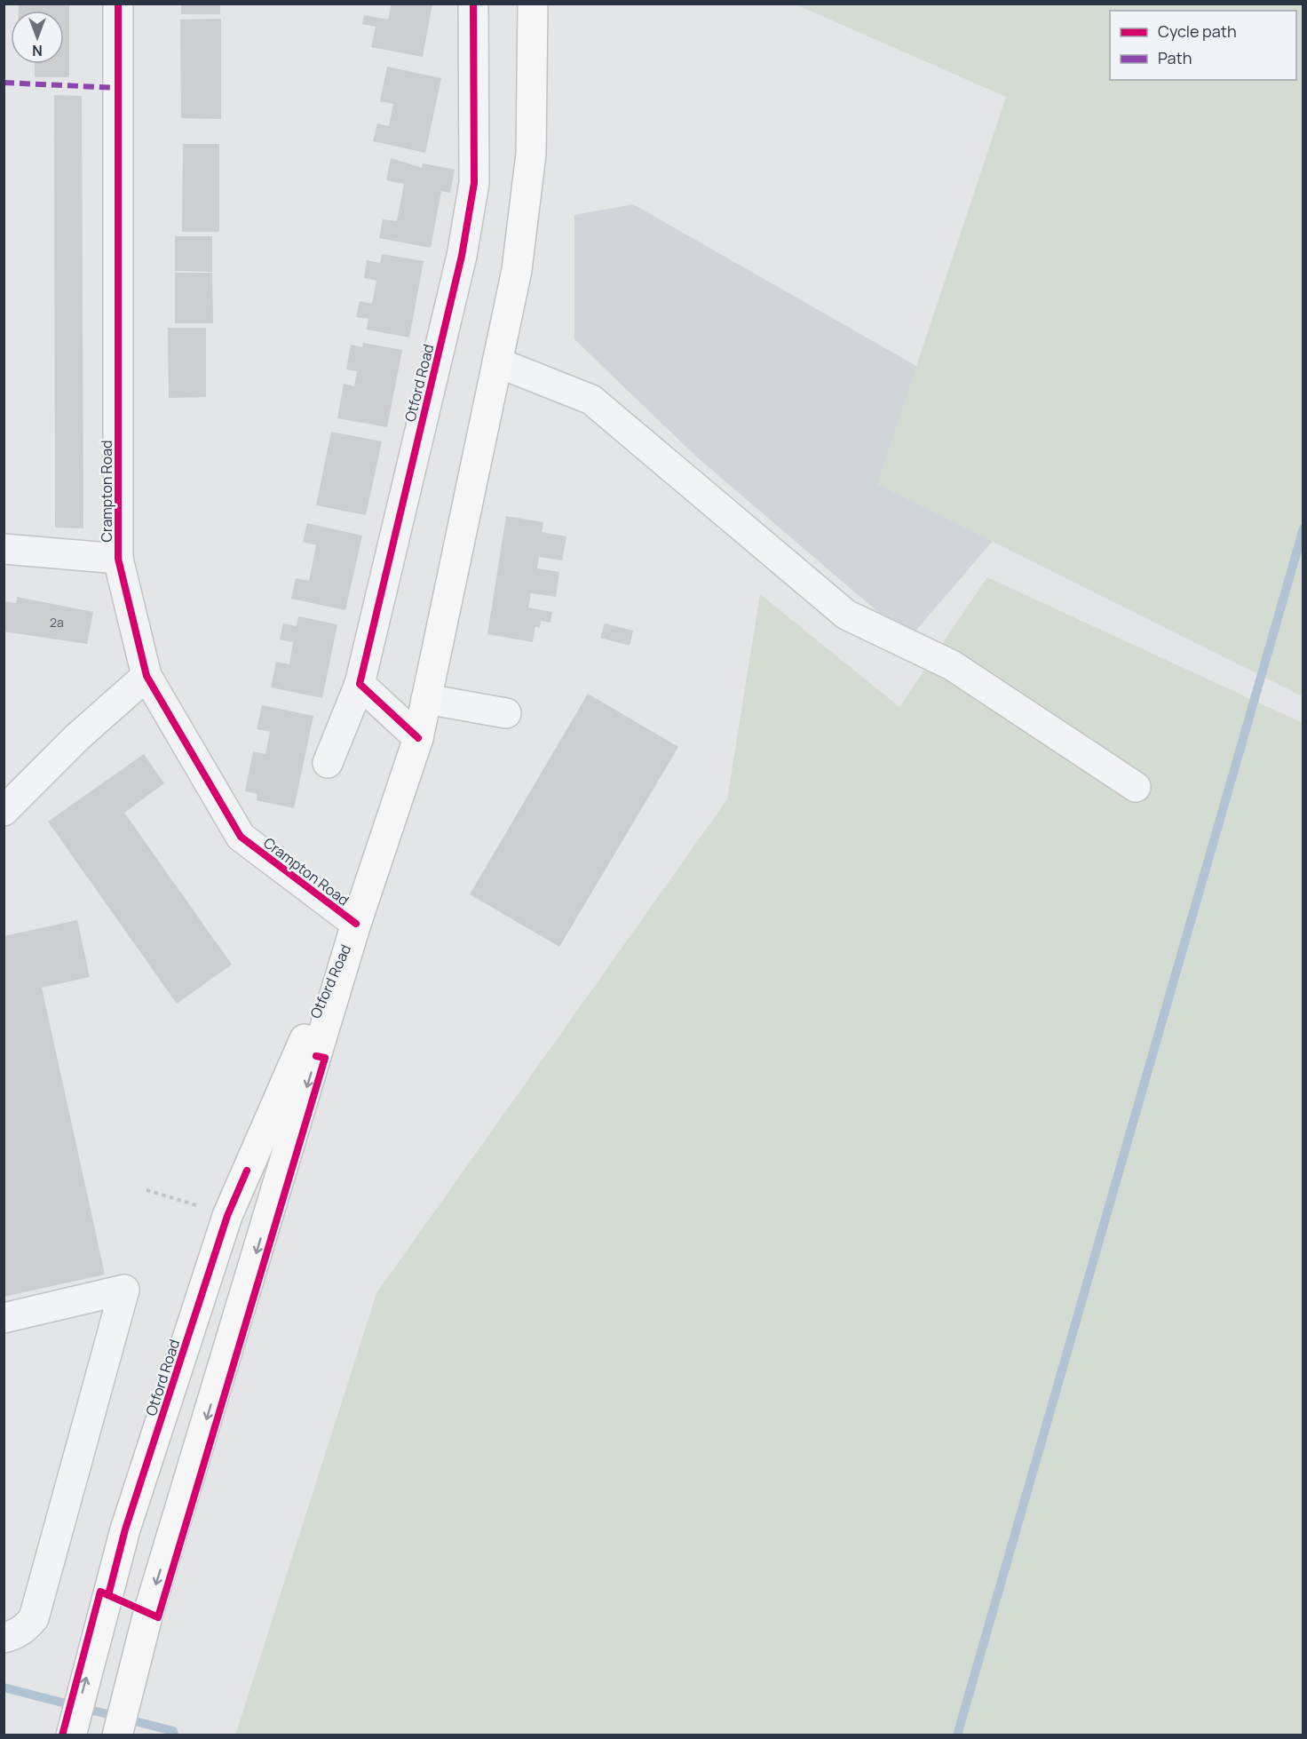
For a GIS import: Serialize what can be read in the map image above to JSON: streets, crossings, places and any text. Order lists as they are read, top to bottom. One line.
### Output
{"streets":{"main road":["Otford Road"],"street":["Crampton Road"]},"crossings":[["Otford Road","Crampton Road"]],"house_numbers":["2a"],"legend":["Cycle path","Path"],"north":"bottom"}
